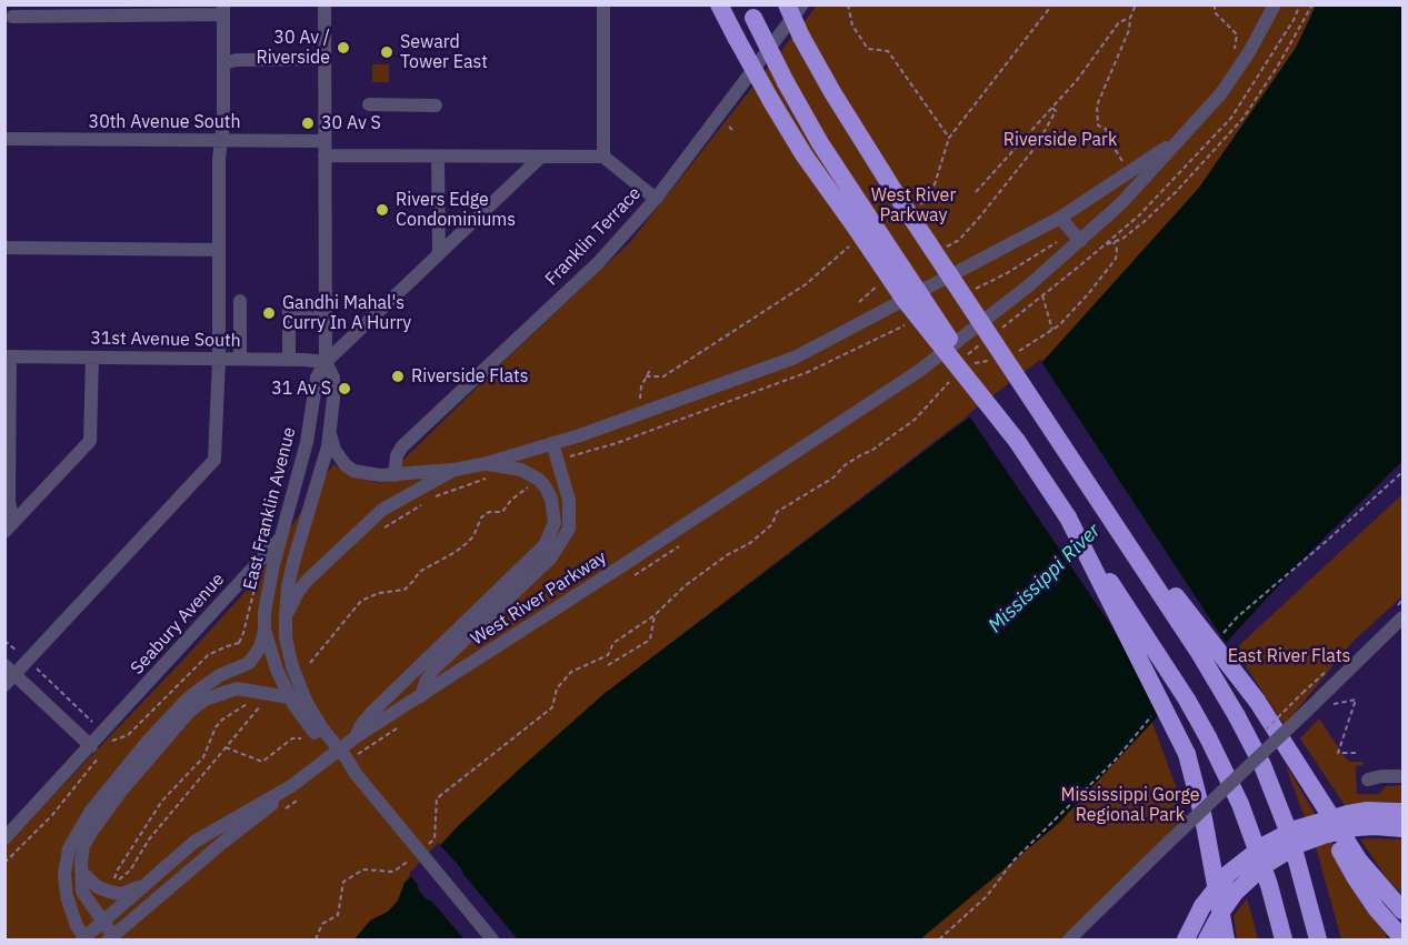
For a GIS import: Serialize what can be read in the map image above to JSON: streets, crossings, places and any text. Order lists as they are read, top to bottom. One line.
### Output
{"streets":{"street":["30th Avenue South","Franklin Terrace","31st Avenue South","East Franklin Avenue","West River Parkway","Seabury Avenue"]},"crossings":[["30th Avenue South","East Franklin Avenue"],["Franklin Terrace","West River Parkway"],["31st Avenue South","East Franklin Avenue"],["East Franklin Avenue","West River Parkway"],["East Franklin Avenue","Seabury Avenue"]],"water":["Mississippi River"],"parks":["Riverside Park","West River Parkway","East River Flats","Mississippi Gorge Regional Park"],"places":["30 Av / Riverside","Seward Tower East","30 Av S","Rivers Edge Condominiums","Gandhi Mahal's Curry In A Hurry","Riverside Flats","31 Av S"]}
